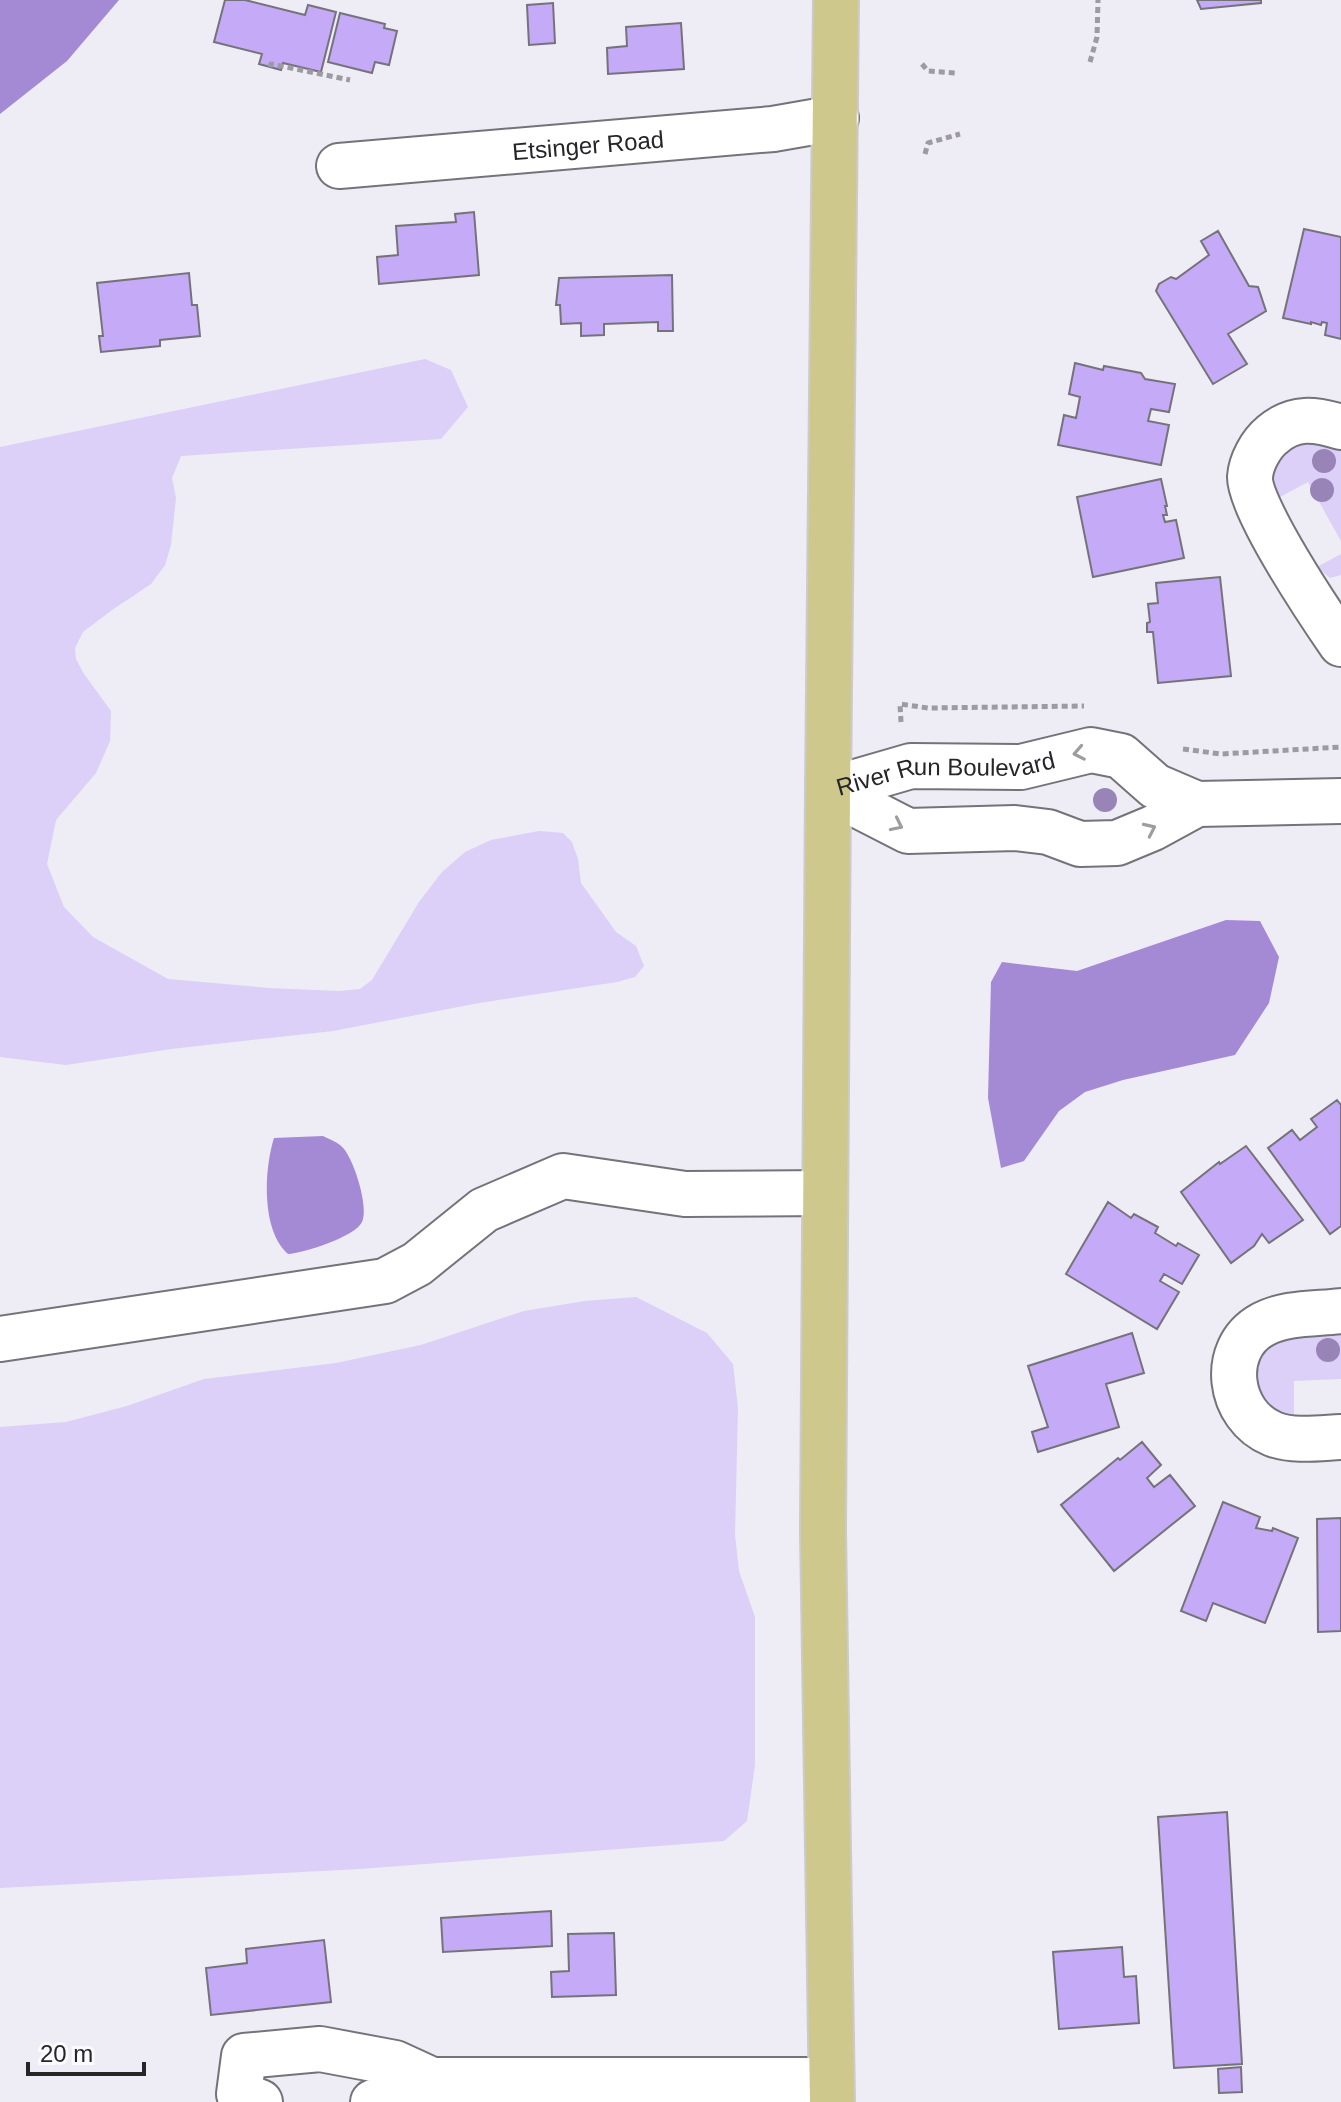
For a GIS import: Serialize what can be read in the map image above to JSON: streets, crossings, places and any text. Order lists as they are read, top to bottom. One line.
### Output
{"streets":{"street":["Etsinger Road","River Run Boulevard"]},"scale_bar":"20 m"}
